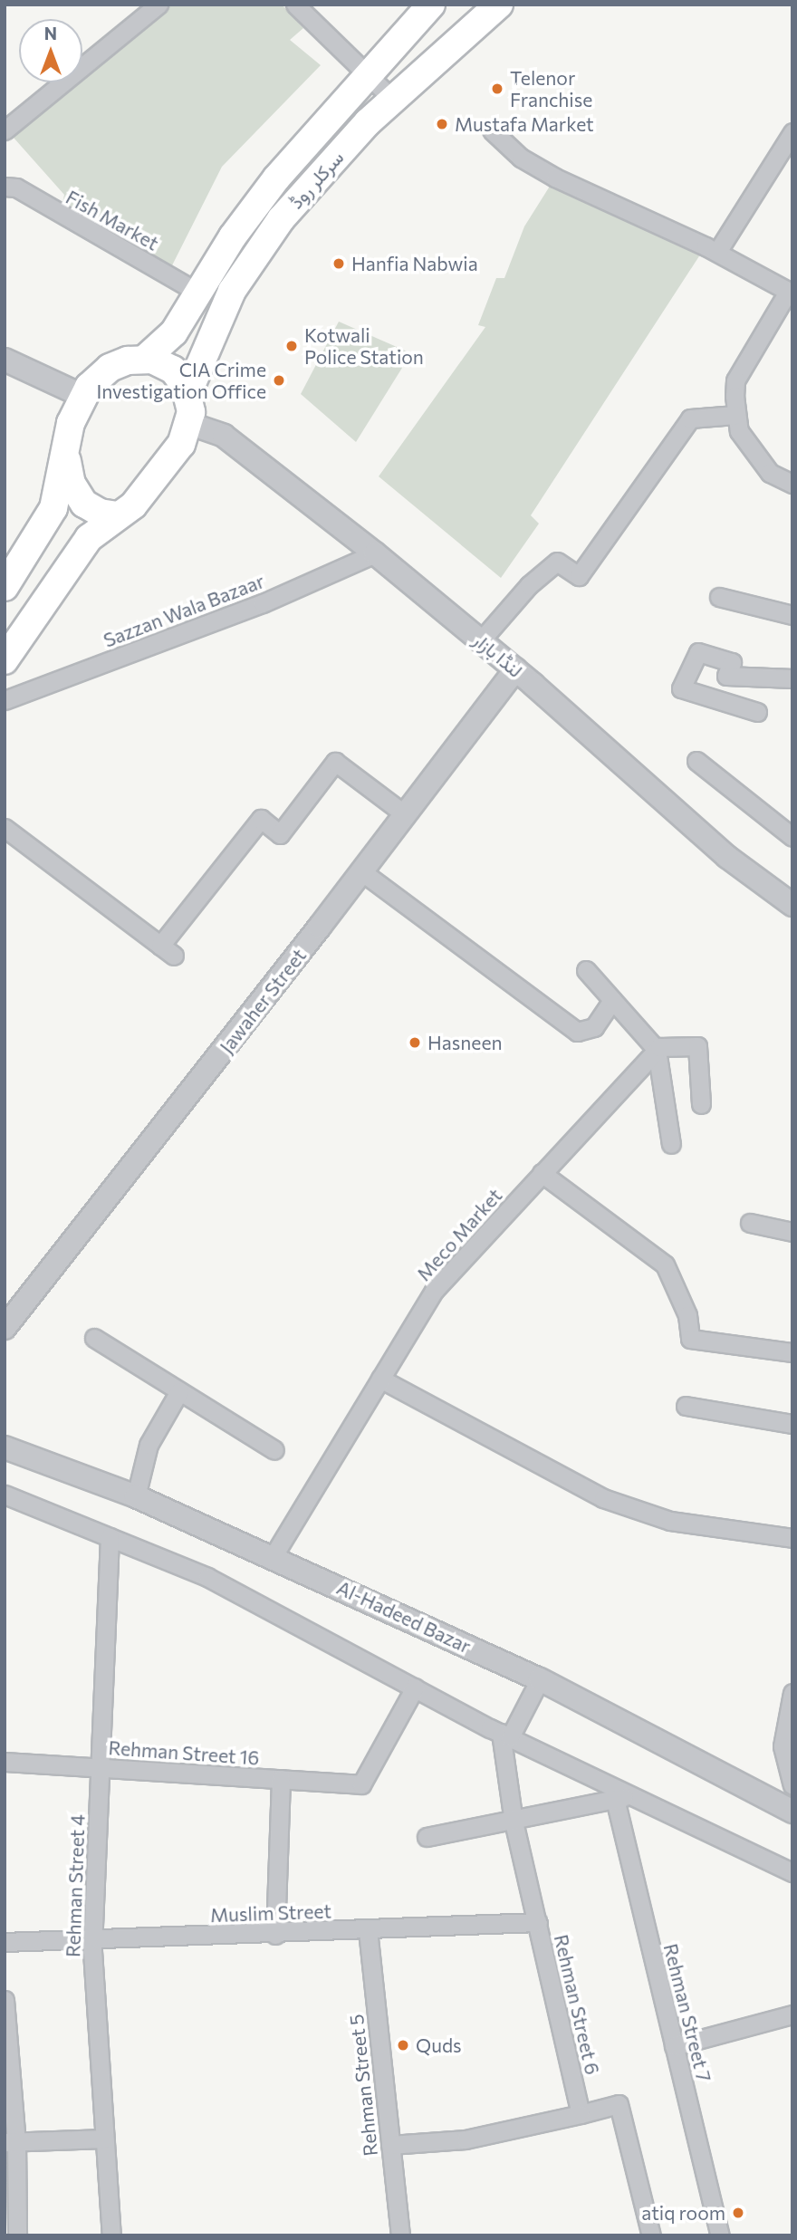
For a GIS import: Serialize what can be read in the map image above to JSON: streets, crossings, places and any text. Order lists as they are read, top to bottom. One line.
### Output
{"streets":{"main road":["سرکلر روڈ"],"street":["Fish Market","Sazzan Wala Bazaar","لنڈا بازار","Jawaher Street","Meco Market","Al-Hadeed Bazar","Rehman Street 16","Rehman Street 4","Muslim Street","Rehman Street 6","Rehman Street 7","Rehman Street 5"]},"crossings":[["سرکلر روڈ","Fish Market"],["سرکلر روڈ","لنڈا بازار"],["Sazzan Wala Bazaar","لنڈا بازار"],["لنڈا بازار","Jawaher Street"],["Meco Market","Al-Hadeed Bazar"],["Rehman Street 16","Rehman Street 4"],["Rehman Street 4","Muslim Street"],["Muslim Street","Rehman Street 6"],["Muslim Street","Rehman Street 5"]],"places":["Telenor Franchise","Mustafa Market","Hanfia Nabwia","Kotwali Police Station","CIA Crime Investigation Office","Hasneen","Quds","atiq room"],"north":"top"}
